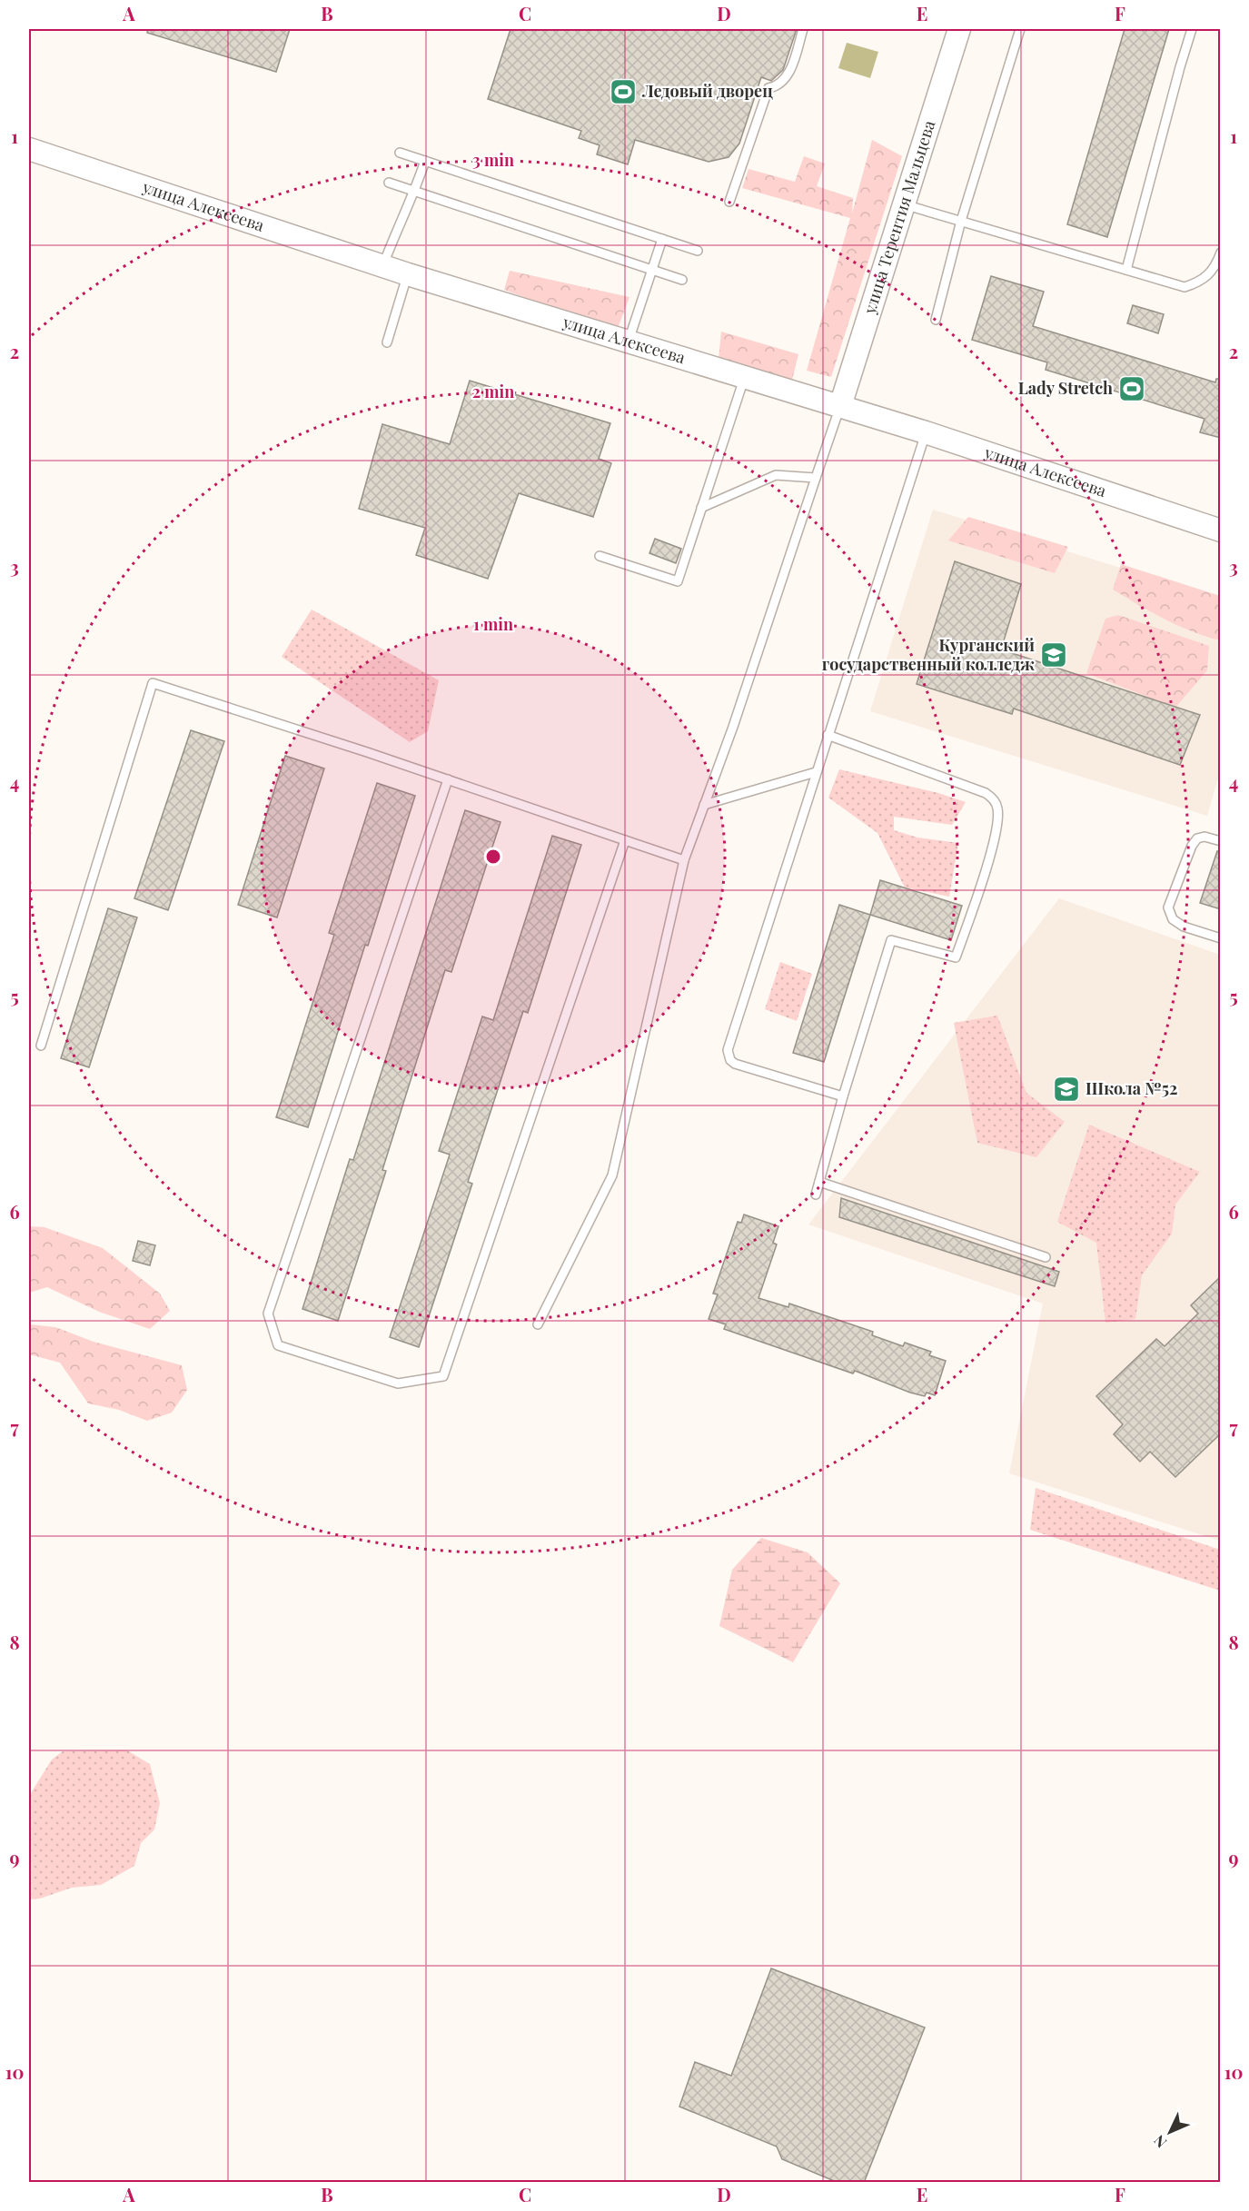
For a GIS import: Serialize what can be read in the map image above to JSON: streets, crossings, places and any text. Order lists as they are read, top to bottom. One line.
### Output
{"streets":{"street":["улица Алексеева","улица Терентия Мальцева"]},"crossings":[["улица Алексеева","улица Терентия Мальцева"]],"places":{"sports":["Ледовый дворец","Lady Stretch"],"school or university":["Курганский государственный колледж","Школа №52"]},"north":"bottom left","grid":{"columns":["A","B","C","D","E","F"],"rows":["1","2","3","4","5","6","7","8","9","10"]},"rings":["3 min","2 min","1 min"]}
